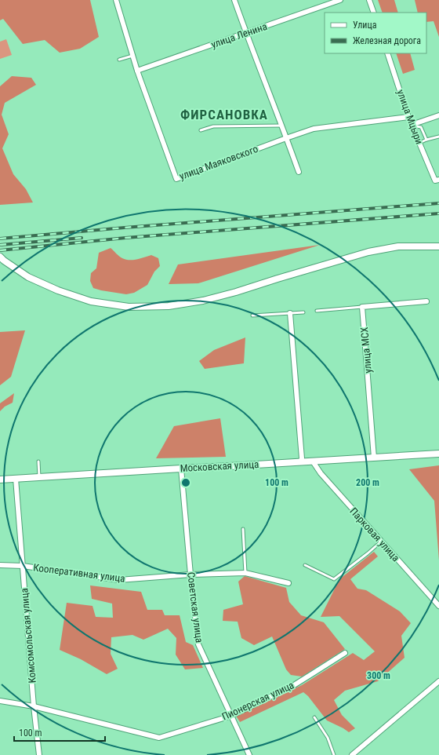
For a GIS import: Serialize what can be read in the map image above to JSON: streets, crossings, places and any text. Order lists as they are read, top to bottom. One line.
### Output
{"streets":{"street":["улица Ленина","улица Мцыри","улица Маяковского","улица МСХ","Московская улица","Парковая улица","Кооперативная улица","Советская улица","Комсомольская улица","Пионерская улица"]},"crossings":[["улица Ленина","улица Маяковского"],["улица Мцыри","улица Маяковского"],["улица МСХ","Московская улица"],["Московская улица","Парковая улица"],["Московская улица","Советская улица"],["Московская улица","Комсомольская улица"],["Кооперативная улица","Советская улица"],["Кооперативная улица","Комсомольская улица"],["Советская улица","Пионерская улица"],["Комсомольская улица","Пионерская улица"]],"districts":["ФИРСАНОВКА"],"legend":["Улица","Железная дорога"],"scale_bar":"100 m","rings":["100 m","200 m","300 m"]}
